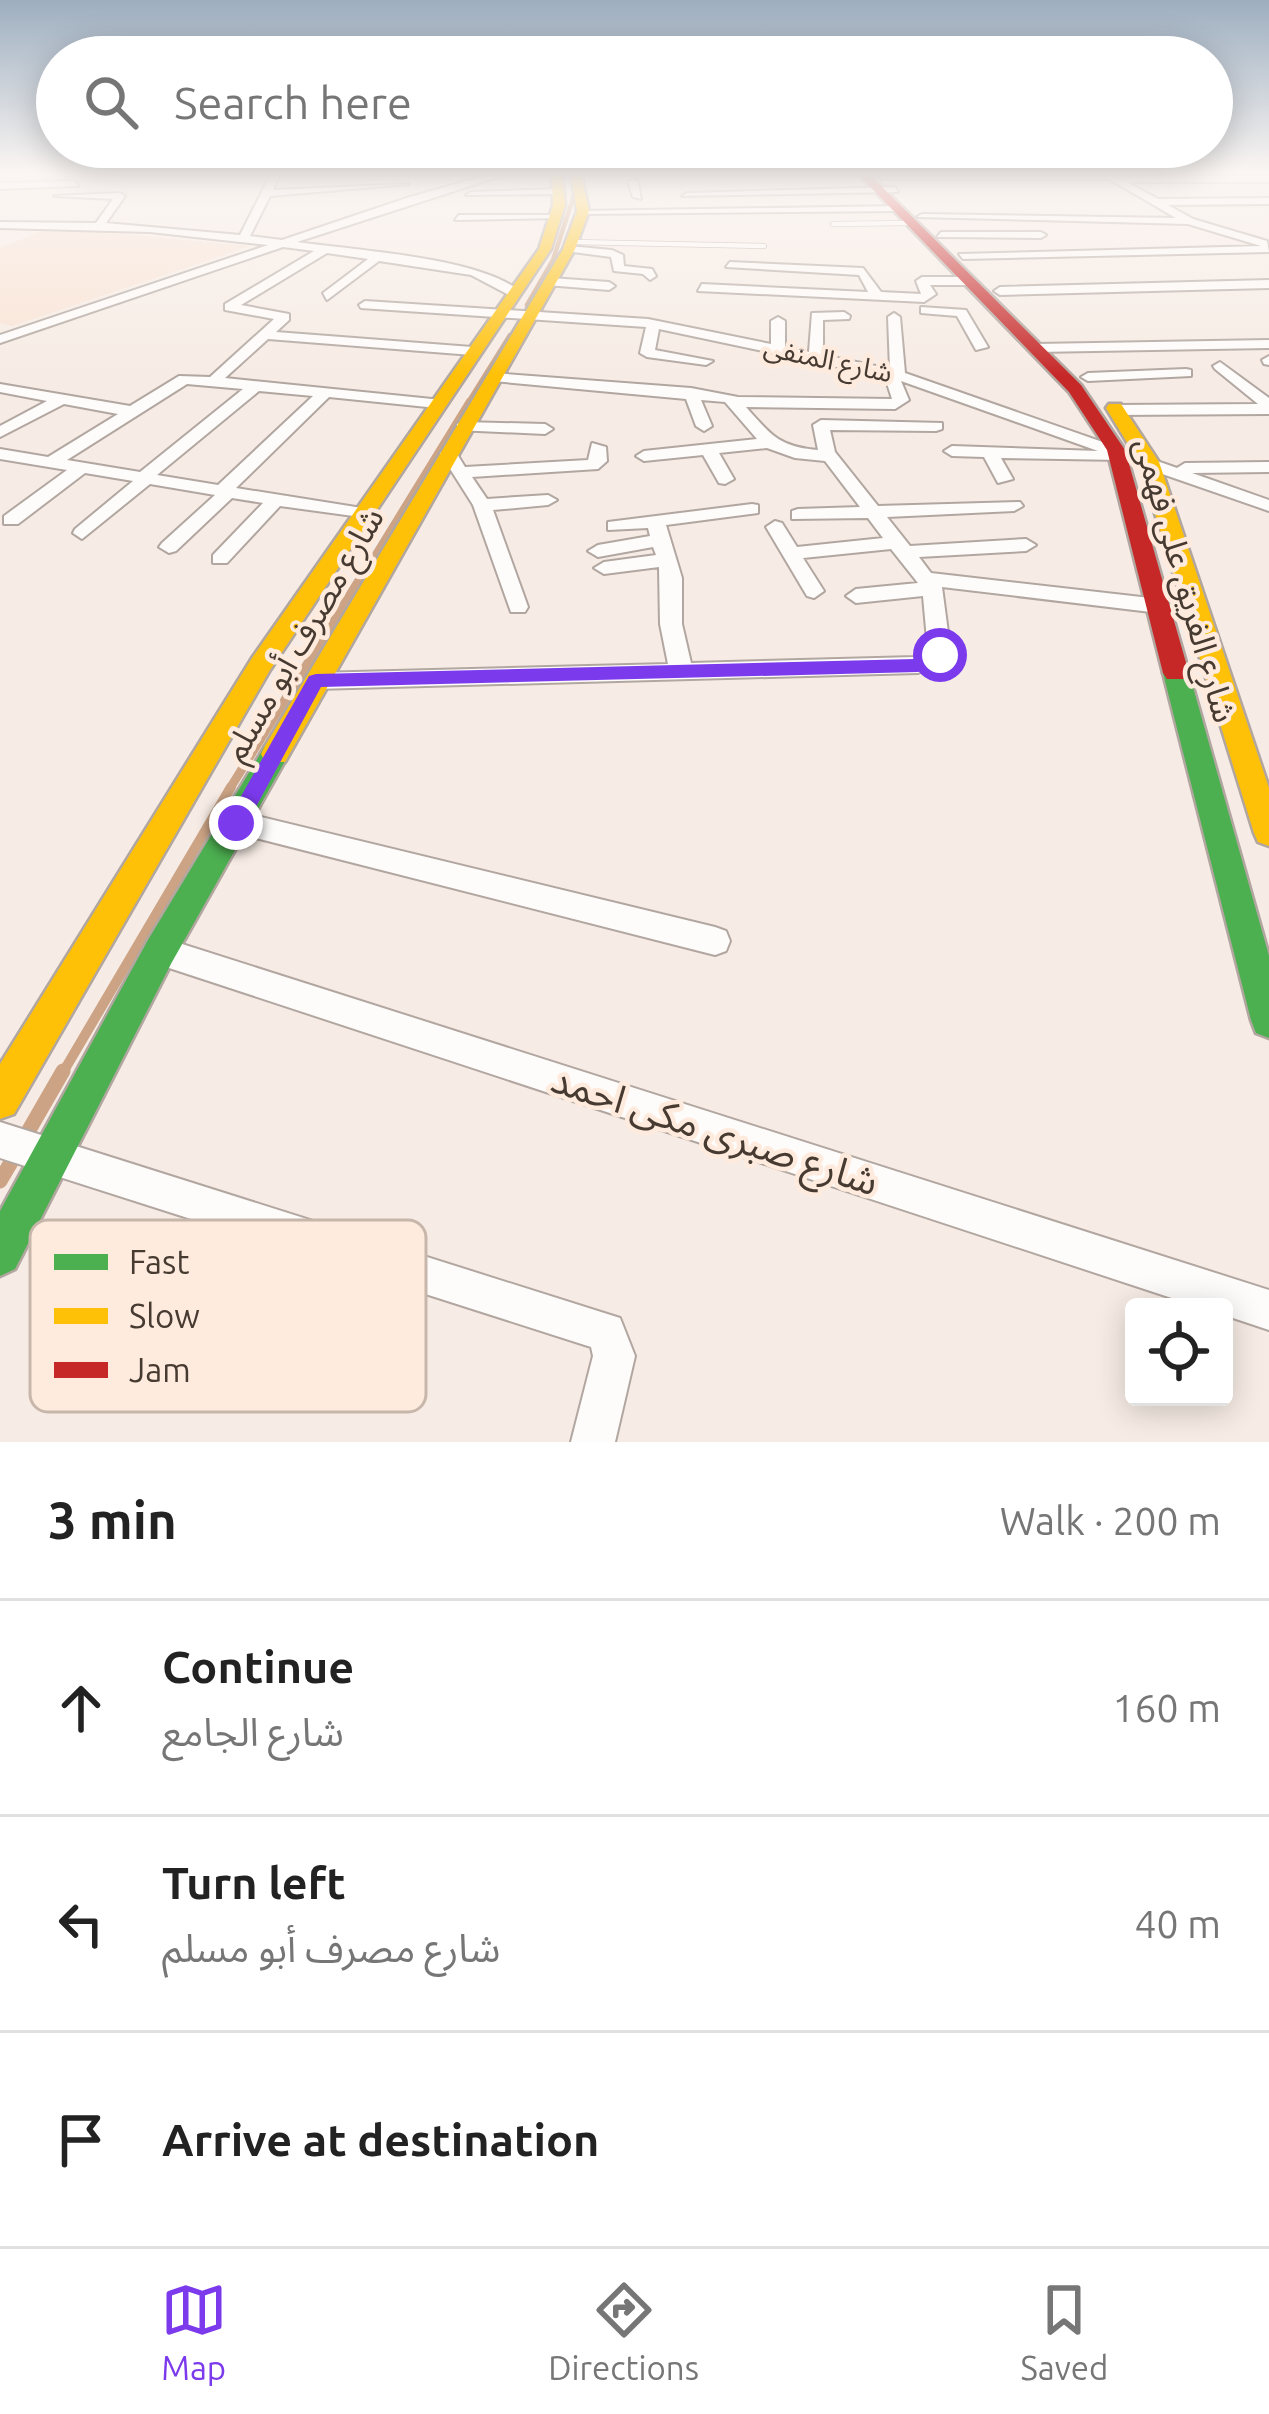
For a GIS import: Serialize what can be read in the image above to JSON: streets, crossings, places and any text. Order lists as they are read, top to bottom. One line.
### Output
{"streets":{"street":["شارع المنفى","شارع الفريق على فهمى","شارع مصرف أبو مسلم","شارع صبرى مكى احمد"]},"crossings":[["شارع المنفى","شارع الفريق على فهمى"],["شارع المنفى","شارع مصرف أبو مسلم"],["شارع مصرف أبو مسلم","شارع صبرى مكى احمد"]],"legend":["Fast","Slow","Jam"],"page":{"search":"Search here","heading":["3 min","Walk · 200 m"],"list":[["Continue","شارع الجامع","160 m"],["Turn left","شارع مصرف أبو مسلم","40 m"],"Arrive at destination"],"nav":["Map","Directions","Saved"]}}
